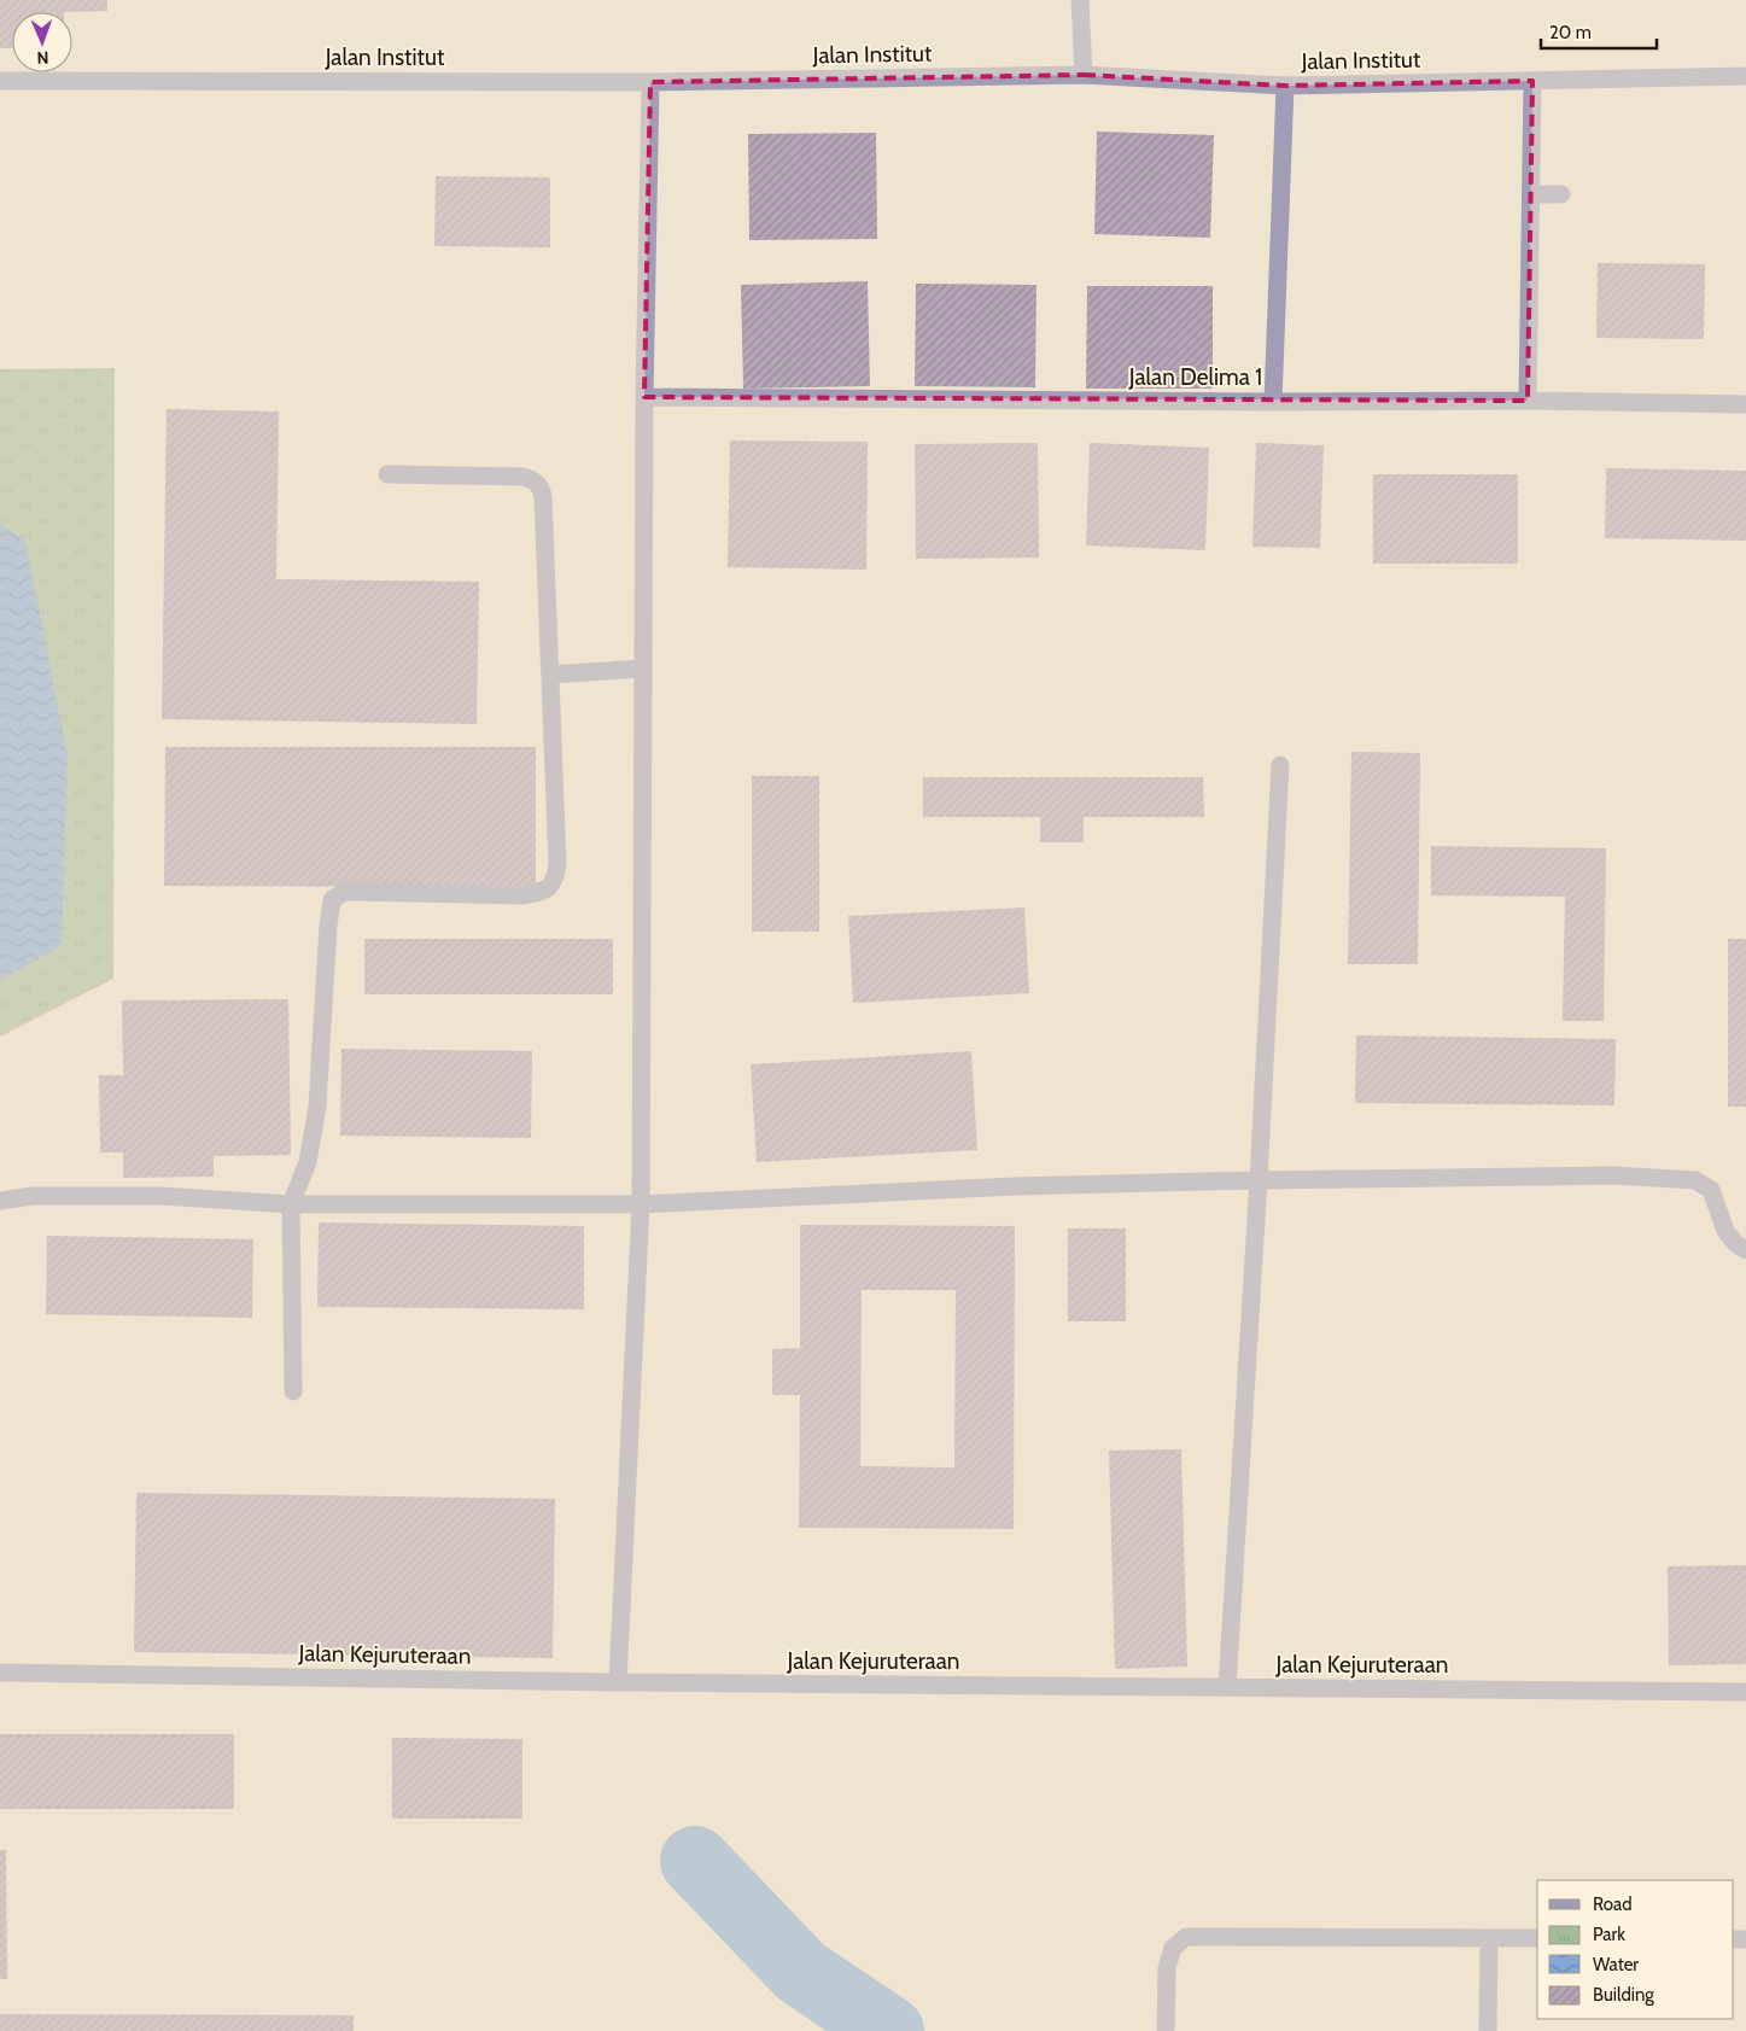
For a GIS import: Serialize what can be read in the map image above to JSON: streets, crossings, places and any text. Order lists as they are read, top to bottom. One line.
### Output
{"streets":{"street":["Jalan Institut","Jalan Delima 1","Jalan Kejuruteraan"]},"legend":["Road","Park","Water","Building"],"scale_bar":"20 m","north":"bottom"}
